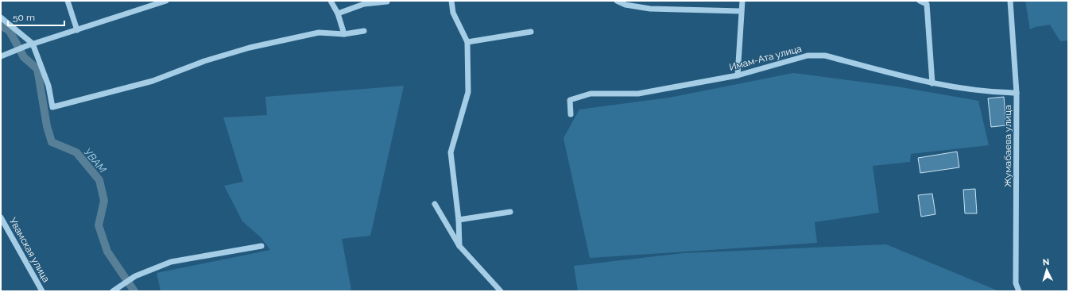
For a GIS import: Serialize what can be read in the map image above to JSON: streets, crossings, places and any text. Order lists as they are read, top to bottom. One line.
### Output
{"streets":{"street":["Имам-Ата улица","Жумабаева улица","Увамская улица"]},"crossings":[["Имам-Ата улица","Жумабаева улица"]],"water":["УВАМ"],"scale_bar":"50 m","north":"top"}
